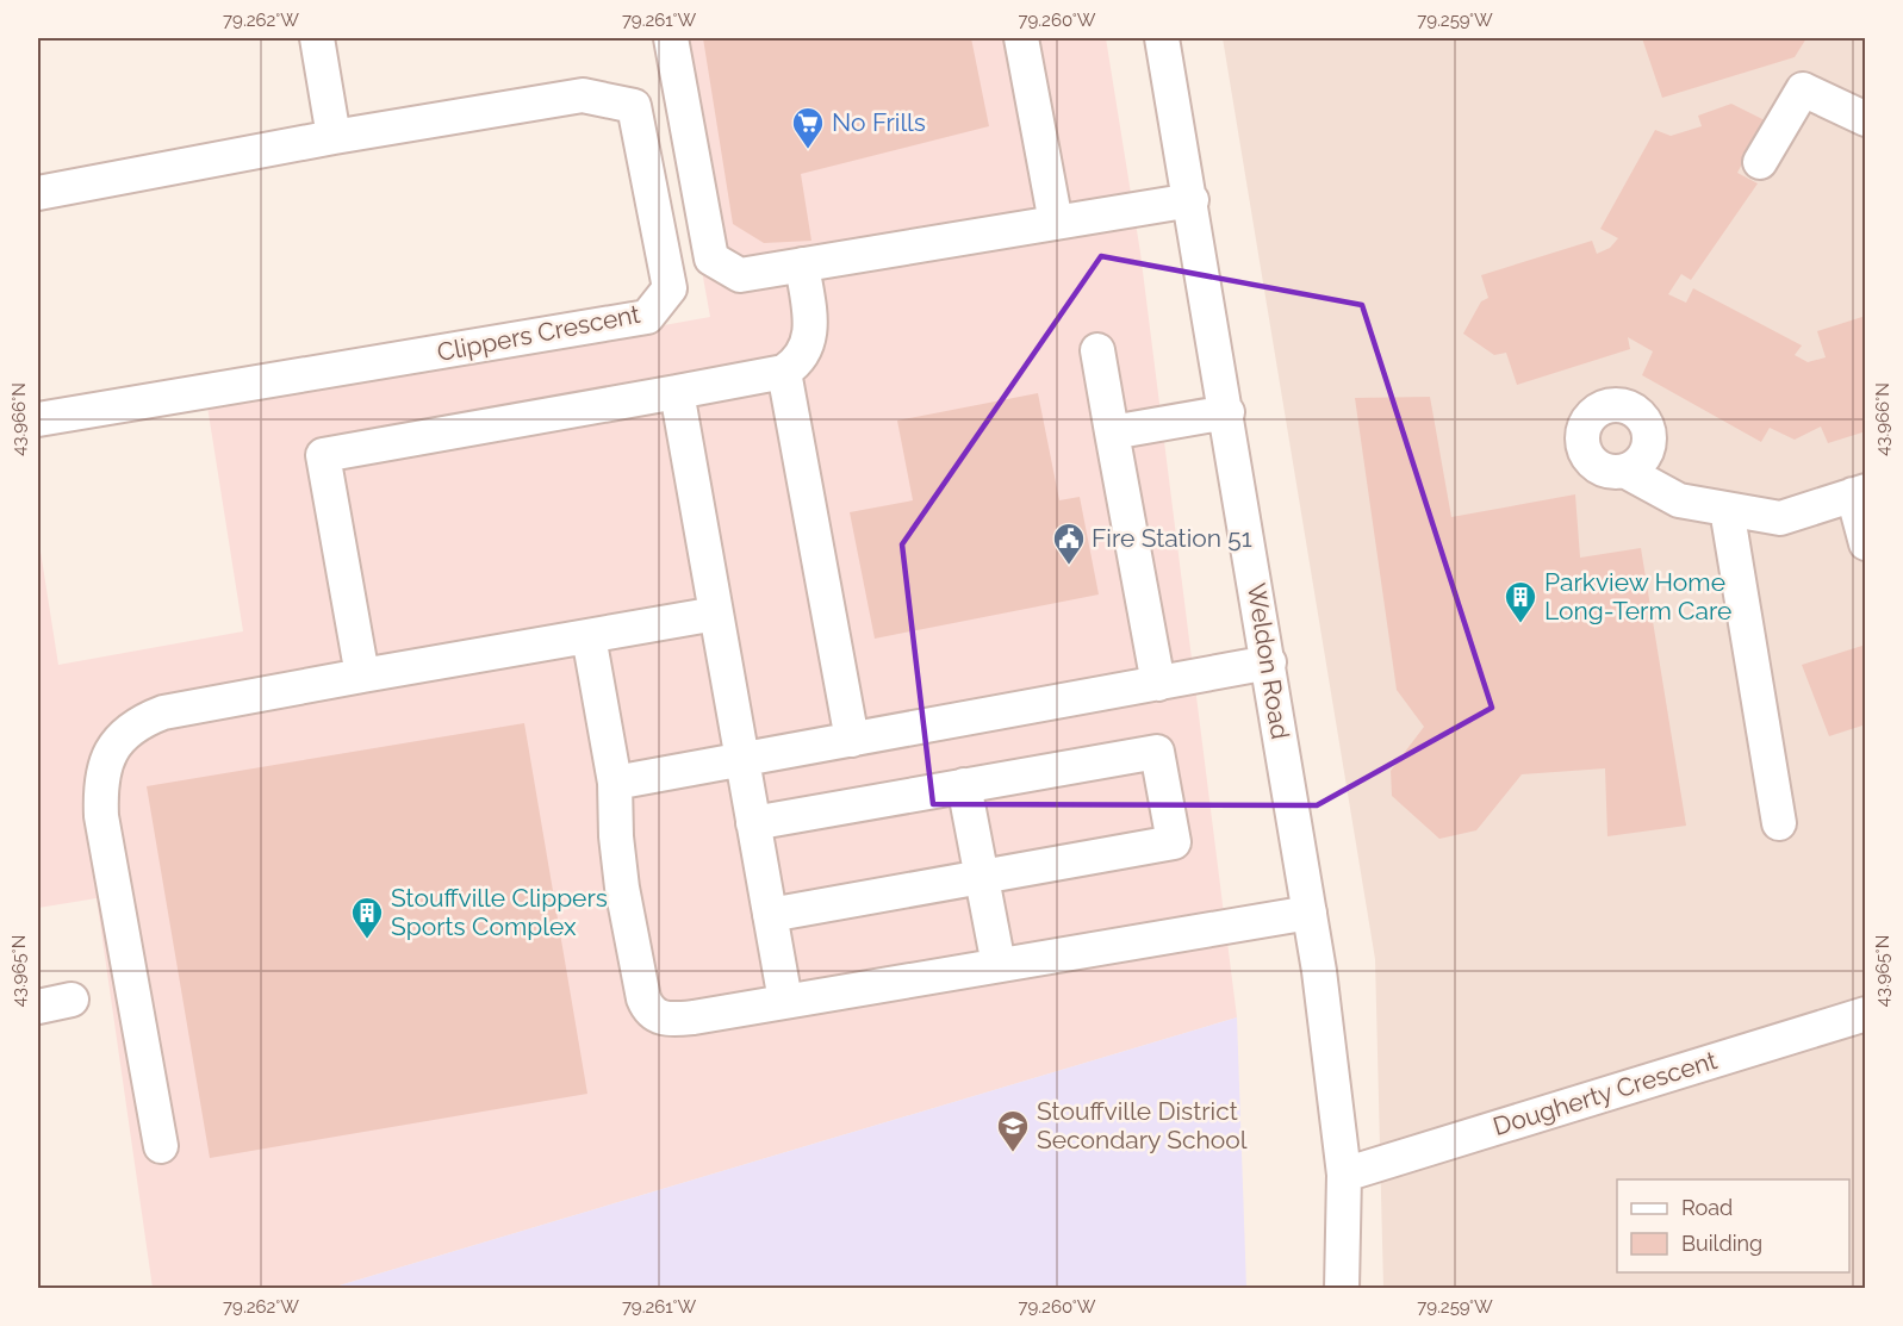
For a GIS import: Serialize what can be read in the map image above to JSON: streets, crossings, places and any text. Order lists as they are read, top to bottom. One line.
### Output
{"streets":{"street":["Clippers Crescent","Weldon Road","Dougherty Crescent"]},"crossings":[["Weldon Road","Dougherty Crescent"]],"places":{"supermarket":["No Frills"],"public building":["Fire Station 51"],"building":["Parkview Home Long-Term Care","Stouffville Clippers Sports Complex"],"school or university":["Stouffville District Secondary School"]},"legend":["Road","Building"],"coordinates":["79.262°W","79.261°W","79.260°W","79.259°W","43.966°N","43.965°N"]}
